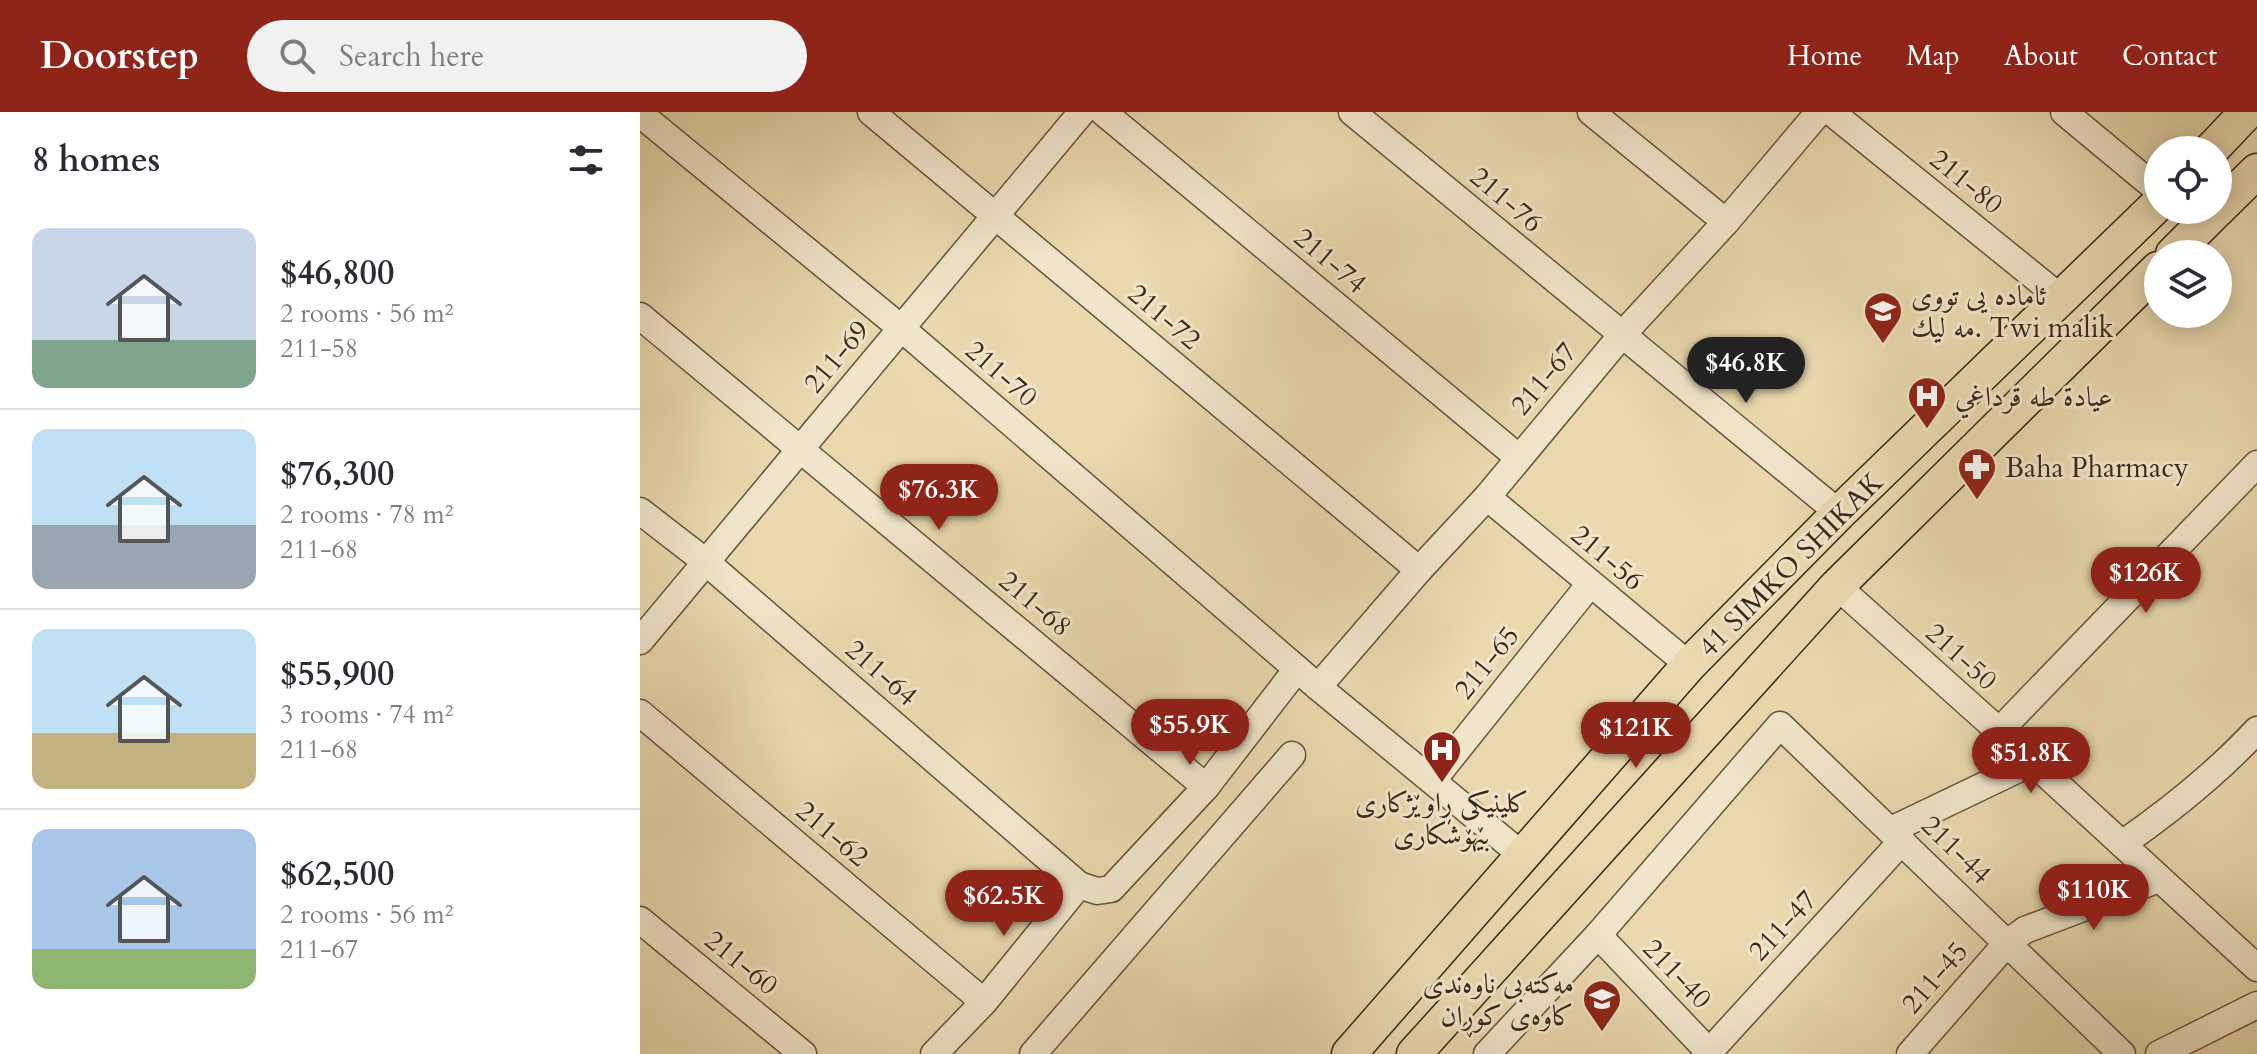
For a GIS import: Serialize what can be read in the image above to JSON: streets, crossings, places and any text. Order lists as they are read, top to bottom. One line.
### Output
{"streets":{"main road":["41 SIMKO SHIKAK"],"street":["211-80","211-76","211-74","211-72","211-69","211-70","211-67","211-56","211-68","211-50","211-65","211-64","211-62","211-44","211-47","211-60","211-40","211-45"]},"crossings":[["211-80","41 SIMKO SHIKAK"],["211-76","211-67"],["211-76","41 SIMKO SHIKAK"],["211-74","211-67"],["211-72","211-69"],["211-72","211-67"],["211-69","211-70"],["211-69","211-68"],["211-69","211-64"],["211-70","211-67"],["211-70","41 SIMKO SHIKAK"],["211-70","211-65"],["211-67","211-56"],["211-56","41 SIMKO SHIKAK"],["211-56","211-65"],["41 SIMKO SHIKAK","211-50"],["211-50","211-45"],["211-44","211-47"],["211-44","211-40"],["211-44","211-45"],["211-47","211-40"]],"places":{"school or university":["ئاماده يى تووى مه ليك. Twi malik","مەکتەبی ناوەندی کاوەی کوڕان"],"hospital":["عيادة طه قرداغي","کلینیکی ڕاوێژکاری بێهۆشکاری"],"pharmacy":["Baha Pharmacy"]},"page":{"header":"Doorstep","search":"Search here","nav":["Home","Map","About","Contact"],"heading":"8 homes","list":[{"name":"$46,800","note":"2 rooms · 56 m² · 211-58"},{"name":"$76,300","note":"2 rooms · 78 m² · 211-68"},{"name":"$55,900","note":"3 rooms · 74 m² · 211-68"},{"name":"$62,500","note":"2 rooms · 56 m² · 211-67"}],"price":["$46.8K","$76.3K","$126K","$55.9K","$121K","$51.8K","$110K","$62.5K"]}}
